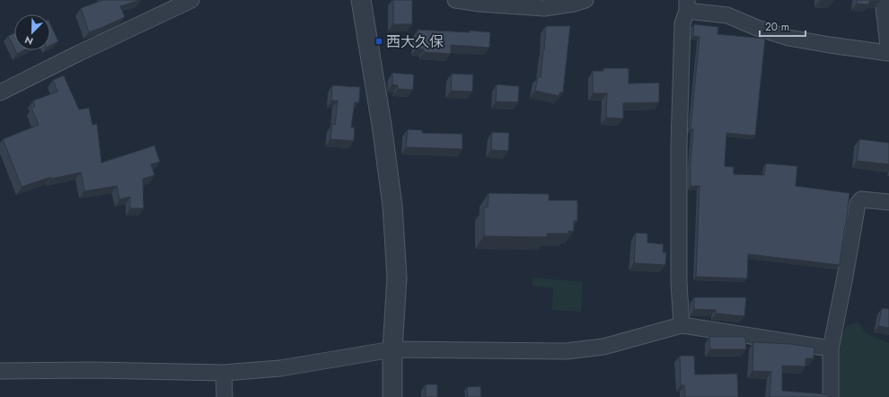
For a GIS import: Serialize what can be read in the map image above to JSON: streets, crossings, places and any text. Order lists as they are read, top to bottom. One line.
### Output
{"places":{"transit":["西大久保"]},"scale_bar":"20 m","north":"bottom left"}
